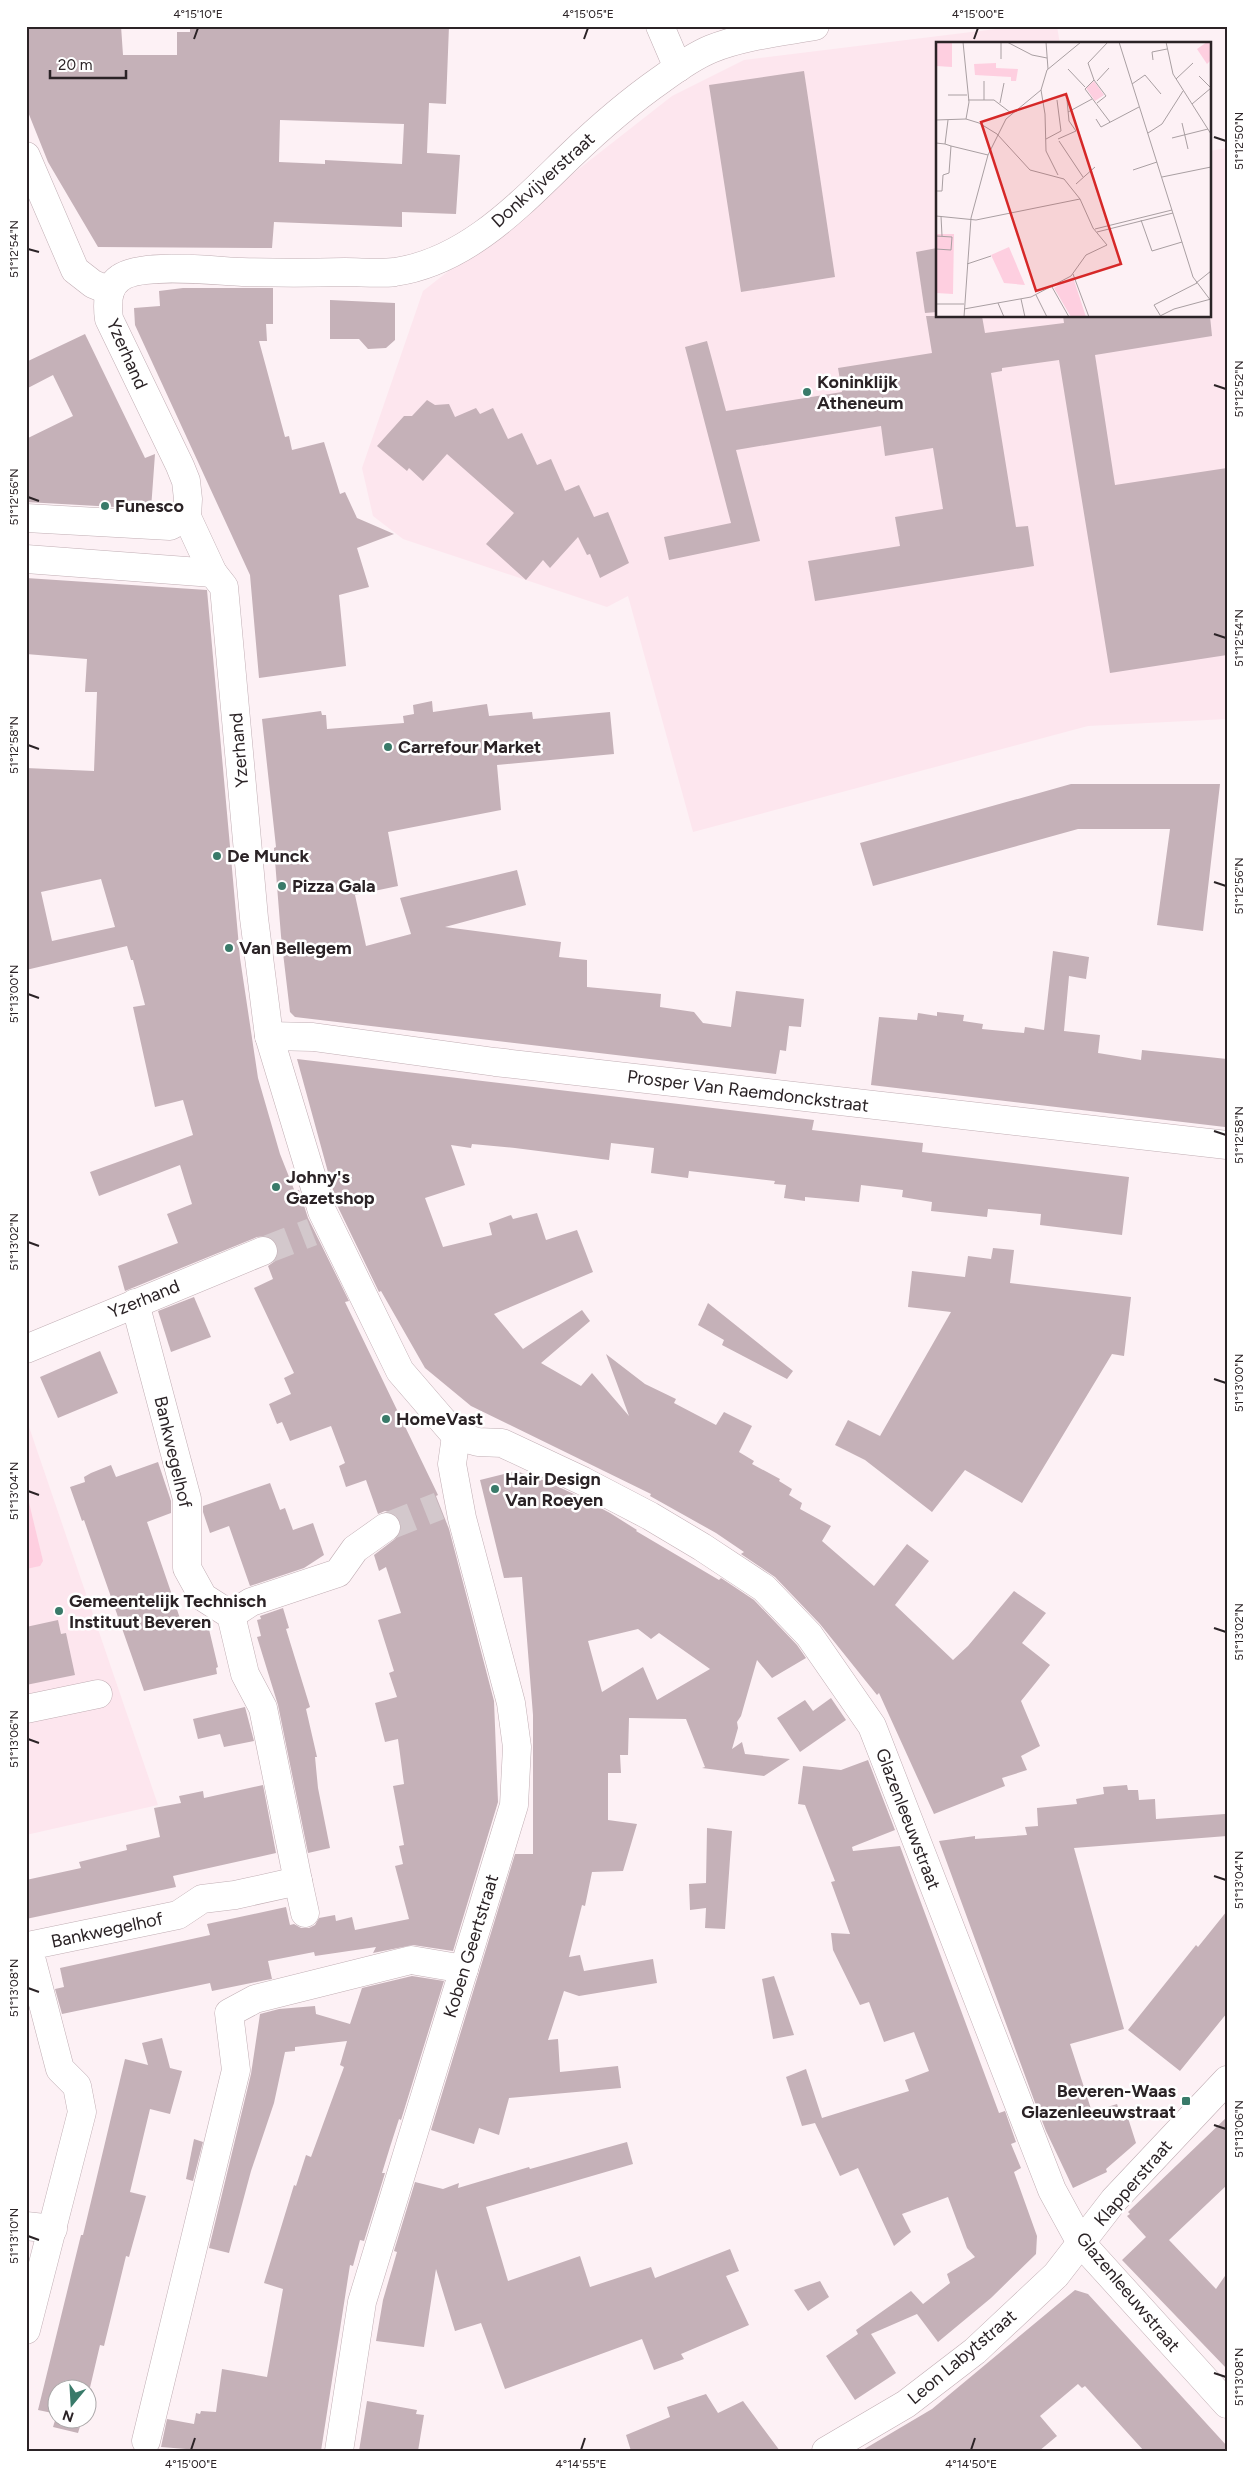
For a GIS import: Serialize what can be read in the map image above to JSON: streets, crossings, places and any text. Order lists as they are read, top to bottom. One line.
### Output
{"streets":{"street":["Donkvijverstraat","Yzerhand","Prosper Van Raemdonckstraat","Bankwegelhof","Glazenleeuwstraat","Koben Geertstraat","Klapperstraat","Leon Labytstraat"]},"crossings":[["Donkvijverstraat","Yzerhand"],["Yzerhand","Prosper Van Raemdonckstraat"],["Yzerhand","Bankwegelhof"],["Yzerhand","Glazenleeuwstraat"],["Yzerhand","Koben Geertstraat"],["Glazenleeuwstraat","Koben Geertstraat"],["Glazenleeuwstraat","Klapperstraat"],["Glazenleeuwstraat","Leon Labytstraat"],["Klapperstraat","Leon Labytstraat"]],"places":{"other":["Koninklijk Atheneum","Funesco","Carrefour Market","De Munck","Pizza Gala","Van Bellegem","Johny's Gazetshop","HomeVast","Hair Design Van Roeyen","Gemeentelijk Technisch Instituut Beveren"],"transit":["Beveren-Waas Glazenleeuwstraat"]},"scale_bar":"20 m","north":"bottom","coordinates":["4°15'10\"E","4°15'05\"E","4°15'00\"E","51°12'50\"N","51°12'54\"N","51°12'52\"N","51°12'56\"N","51°12'58\"N","51°13'00\"N","51°13'02\"N","51°13'04\"N","51°13'06\"N","51°13'08\"N","51°13'10\"N","4°14'55\"E","4°14'50\"E"]}
